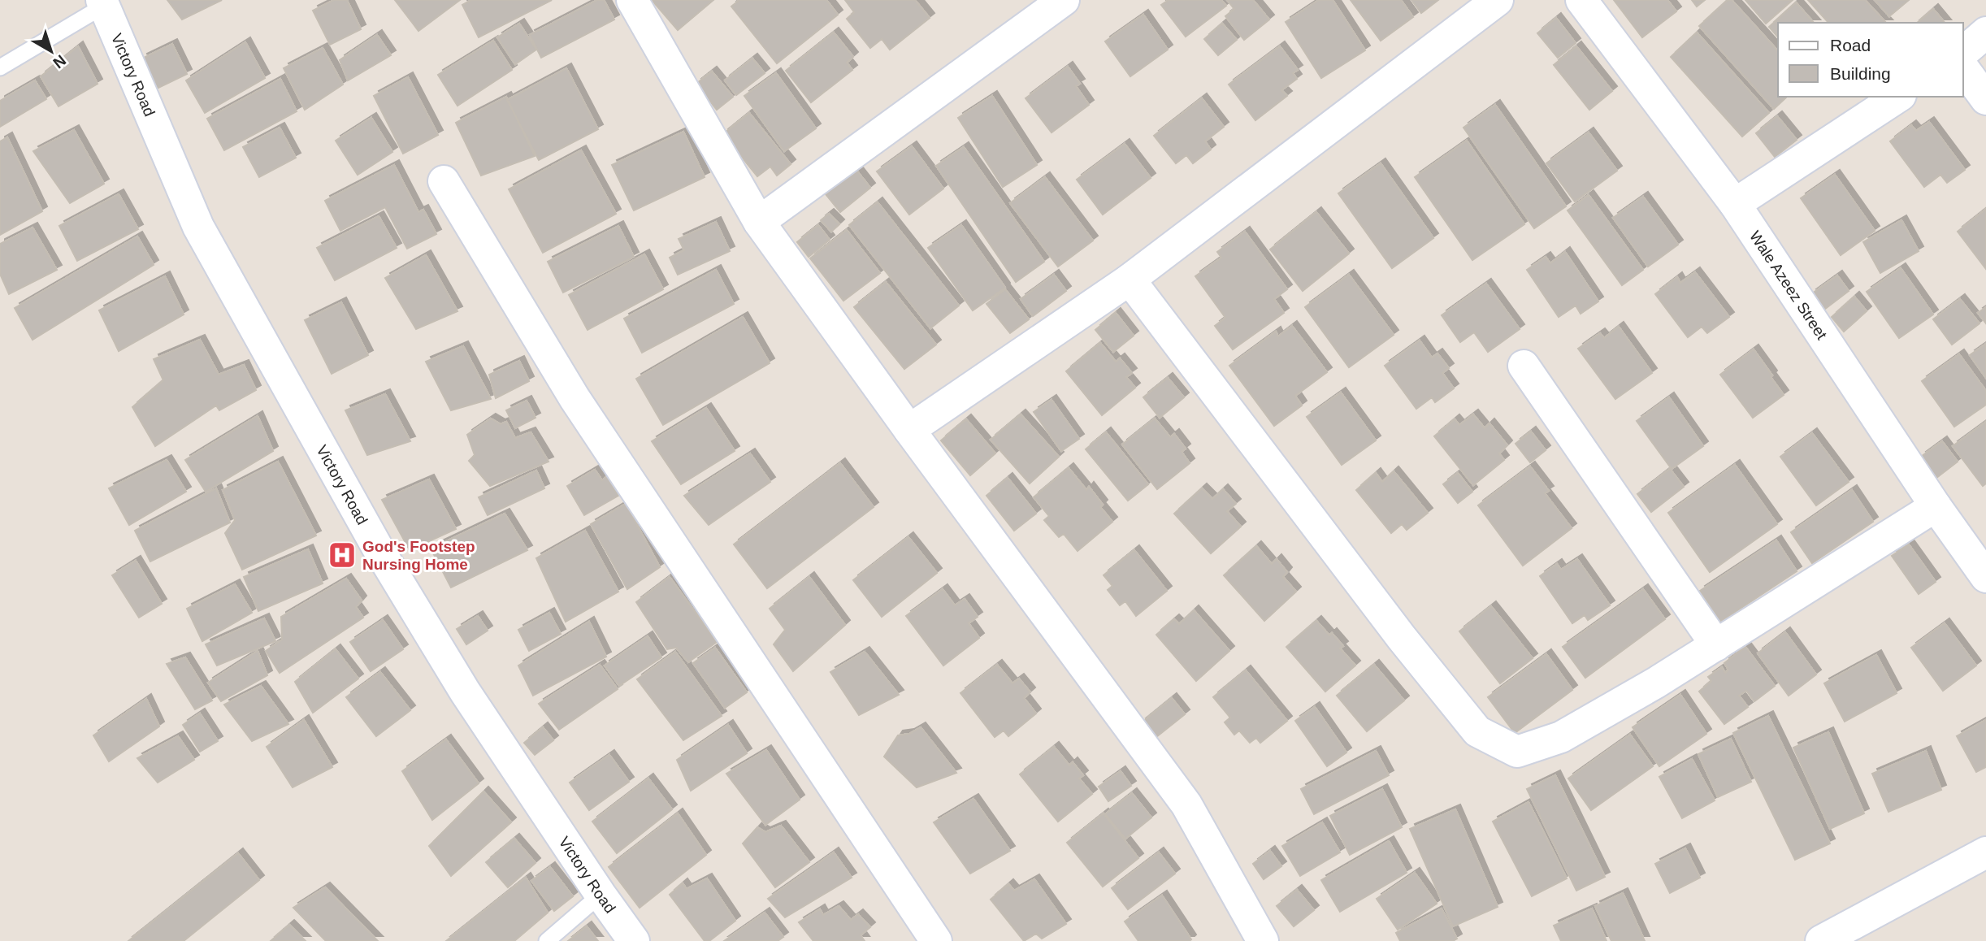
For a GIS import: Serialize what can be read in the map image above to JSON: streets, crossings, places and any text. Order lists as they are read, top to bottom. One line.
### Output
{"streets":{"street":["Victory Road","Wale Azeez Street"]},"places":{"hospital":["God's Footstep Nursing Home"]},"legend":["Road","Building"],"north":"bottom right"}
